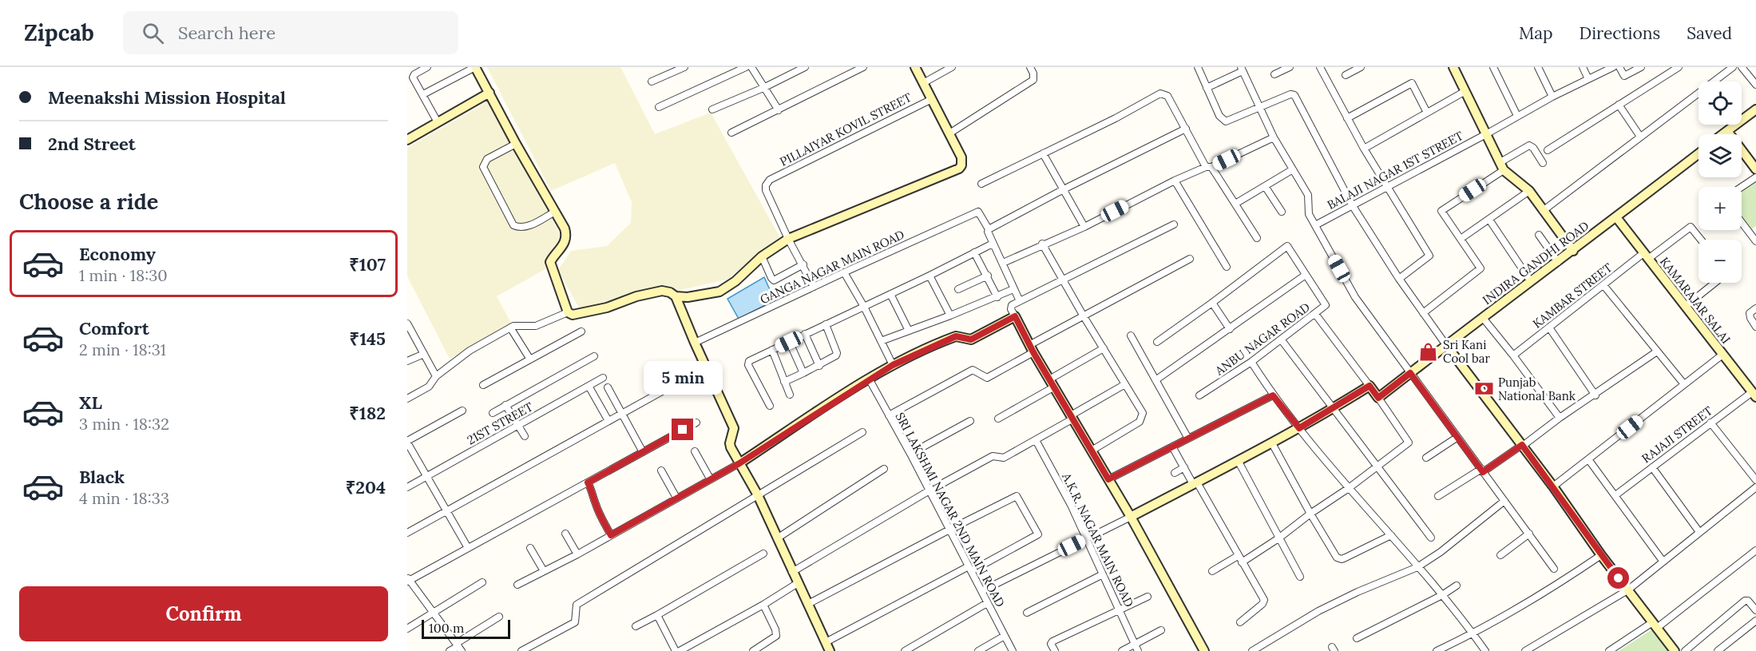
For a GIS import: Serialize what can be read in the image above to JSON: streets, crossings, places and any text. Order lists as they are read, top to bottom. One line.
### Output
{"streets":{"street":["PILLAIYAR KOVIL STREET","BALAJI NAGAR 1ST STREET","INDIRA GANDHI ROAD","GANGA NAGAR MAIN ROAD","KAMBAR STREET","KAMARAJAR SALAI","ANBU NAGAR ROAD","21ST STREET","RAJAJI STREET","SRI LAKSHMI NAGAR 2ND MAIN ROAD","A.K.R. NAGAR MAIN ROAD"]},"crossings":[["INDIRA GANDHI ROAD","KAMARAJAR SALAI"],["KAMBAR STREET","KAMARAJAR SALAI"],["KAMARAJAR SALAI","RAJAJI STREET"]],"places":{"shop":["Sri Kani Cool bar"],"bank":["Punjab National Bank"]},"scale_bar":"100 m","page":{"header":"Zipcab","search":"Search here","nav":["Map","Directions","Saved"],"banner":["Meenakshi Mission Hospital","2nd Street"],"map_buttons":["+","−"],"heading":"Choose a ride","list":[{"name":"Economy","note":"1 min · 18:30","value":"₹107"},{"name":"Comfort","note":"2 min · 18:31","value":"₹145"},{"name":"XL","note":"3 min · 18:32","value":"₹182"},{"name":"Black","note":"4 min · 18:33","value":"₹204"}],"bubble":"5 min","buttons":"Confirm","scale":"100 m"}}
